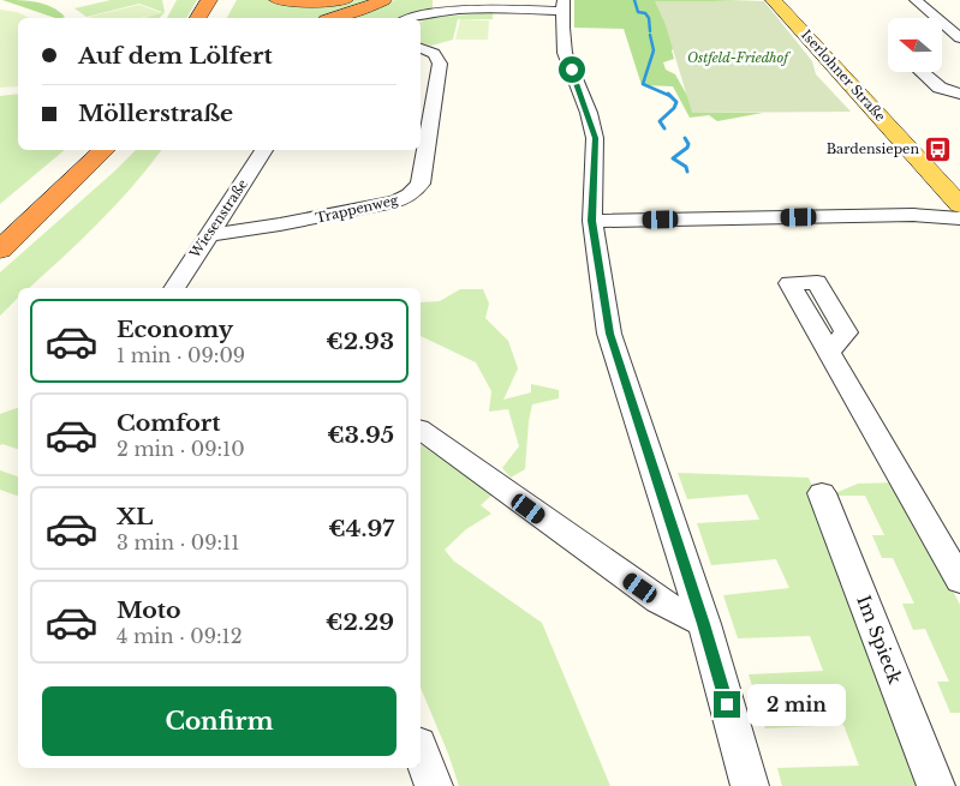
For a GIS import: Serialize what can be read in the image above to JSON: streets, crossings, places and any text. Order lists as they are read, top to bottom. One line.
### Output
{"streets":{"main road":["Iserlohner Straße"],"street":["Trappenweg","Wiesenstraße","Im Spieck"]},"crossings":[["Trappenweg","Wiesenstraße"]],"parks":["Ostfeld-Friedhof"],"places":{"bus stop":["Bardensiepen"]},"north":"left","page":{"banner":["Auf dem Lölfert","Möllerstraße"],"list":[{"name":"Economy","note":"1 min · 09:09","value":"€2.93"},{"name":"Comfort","note":"2 min · 09:10","value":"€3.95"},{"name":"XL","note":"3 min · 09:11","value":"€4.97"},{"name":"Moto","note":"4 min · 09:12","value":"€2.29"}],"buttons":"Confirm","bubble":"2 min"}}
